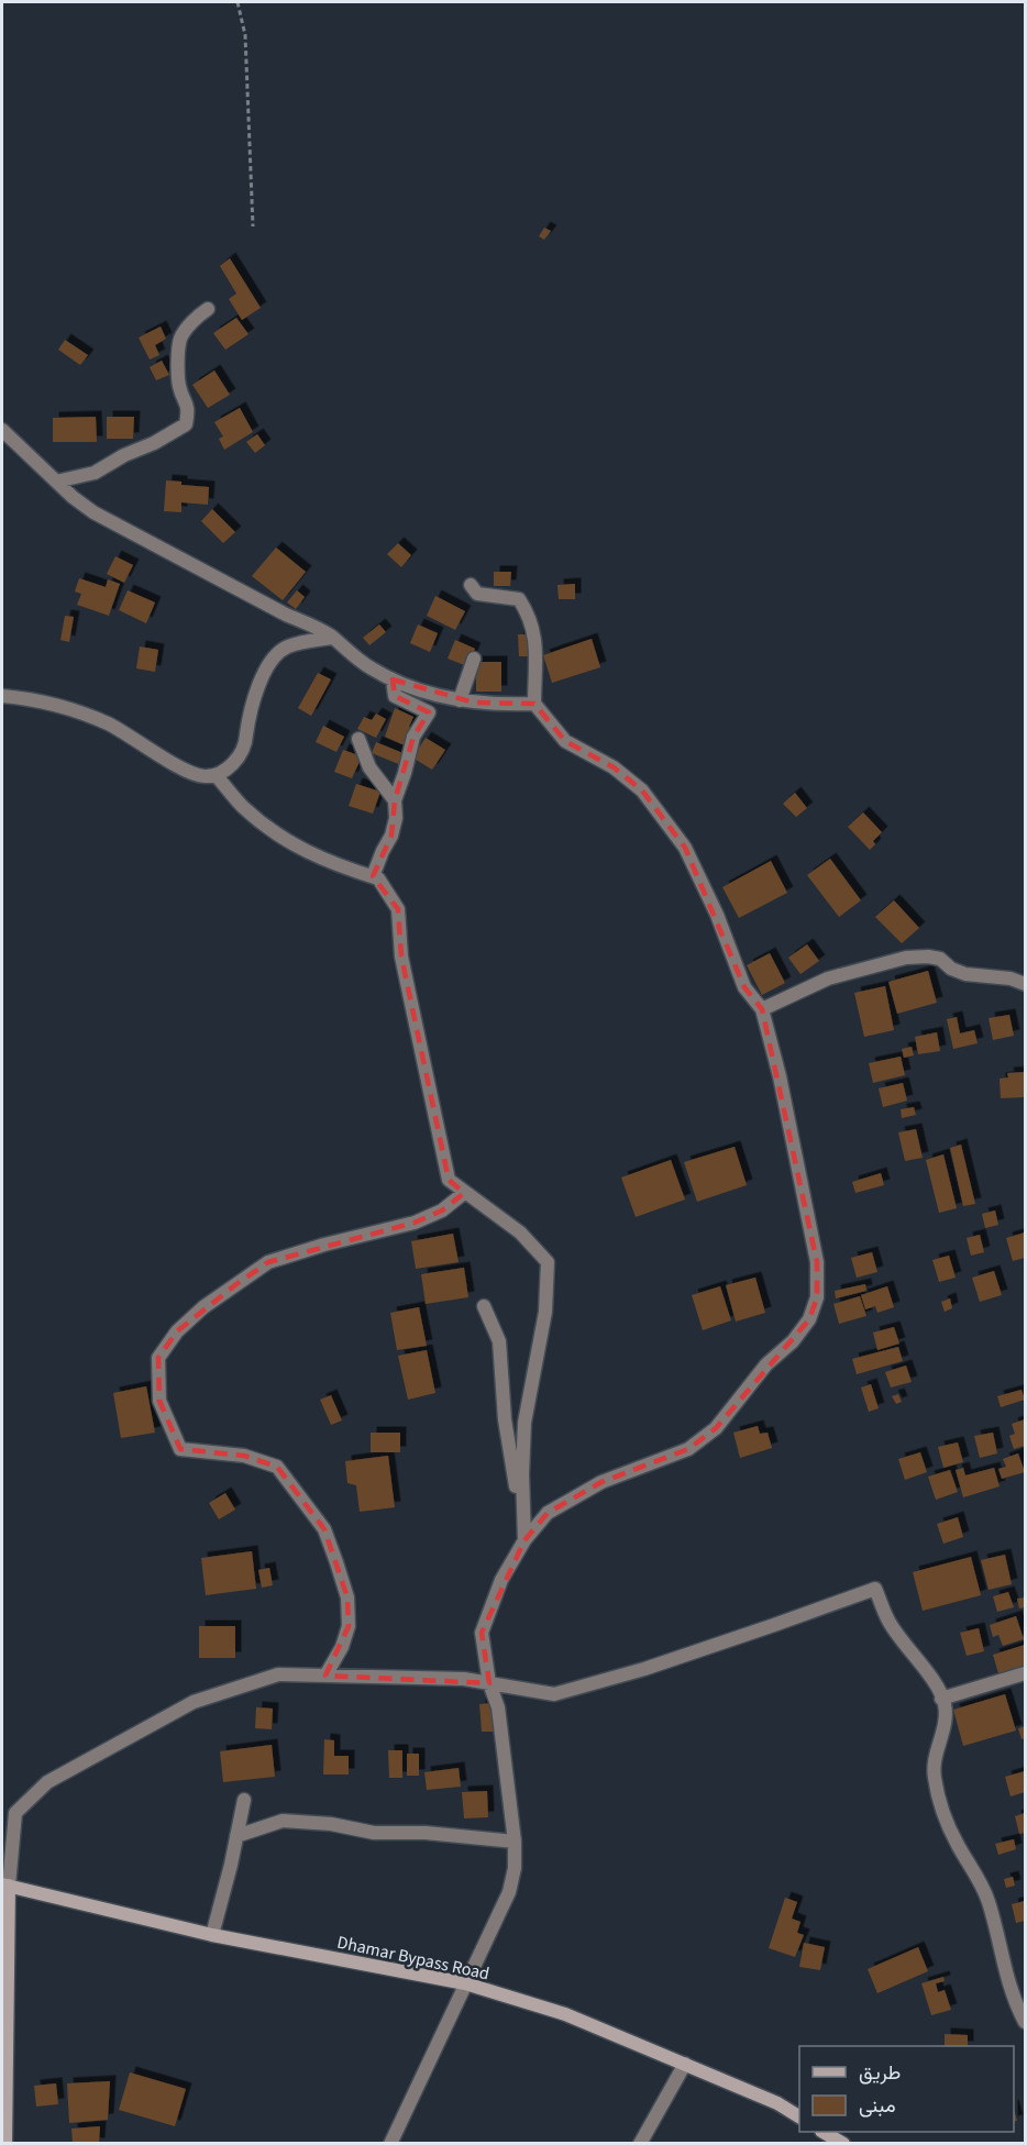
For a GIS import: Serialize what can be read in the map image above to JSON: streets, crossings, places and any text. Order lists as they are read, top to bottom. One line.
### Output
{"streets":{"main road":["Dhamar Bypass Road"]},"legend":["طريق","مبنى"]}
